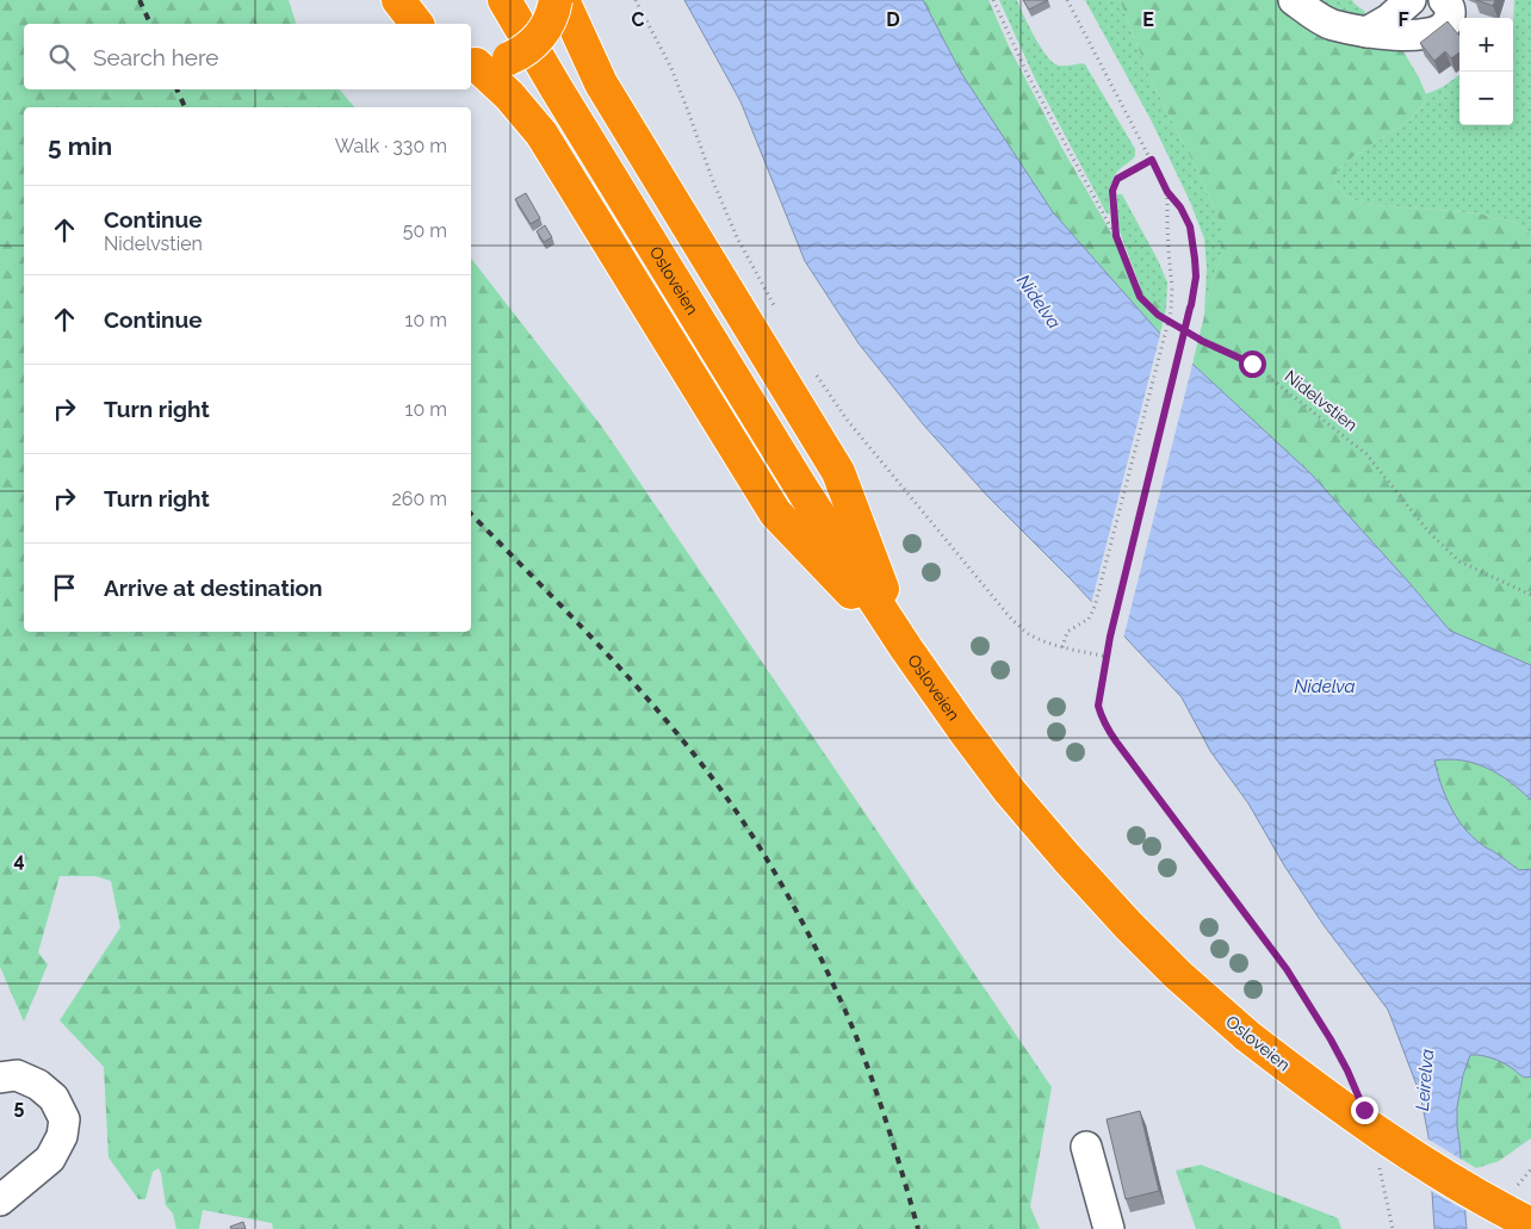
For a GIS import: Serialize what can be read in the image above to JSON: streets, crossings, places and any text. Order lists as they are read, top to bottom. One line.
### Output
{"streets":{"highway":["Osloveien"],"path":["Nidelvstien"]},"water":["Nidelva","Leirelva"],"page":{"map_buttons":["+","−"],"search":"Search here","heading":["5 min","Walk · 330 m"],"list":[["Continue","Nidelvstien","50 m"],["Continue","10 m"],["Turn right","10 m"],["Turn right","260 m"],"Arrive at destination"]},"grid":{"columns":["C","D","E","F"],"rows":["4","5"]}}
